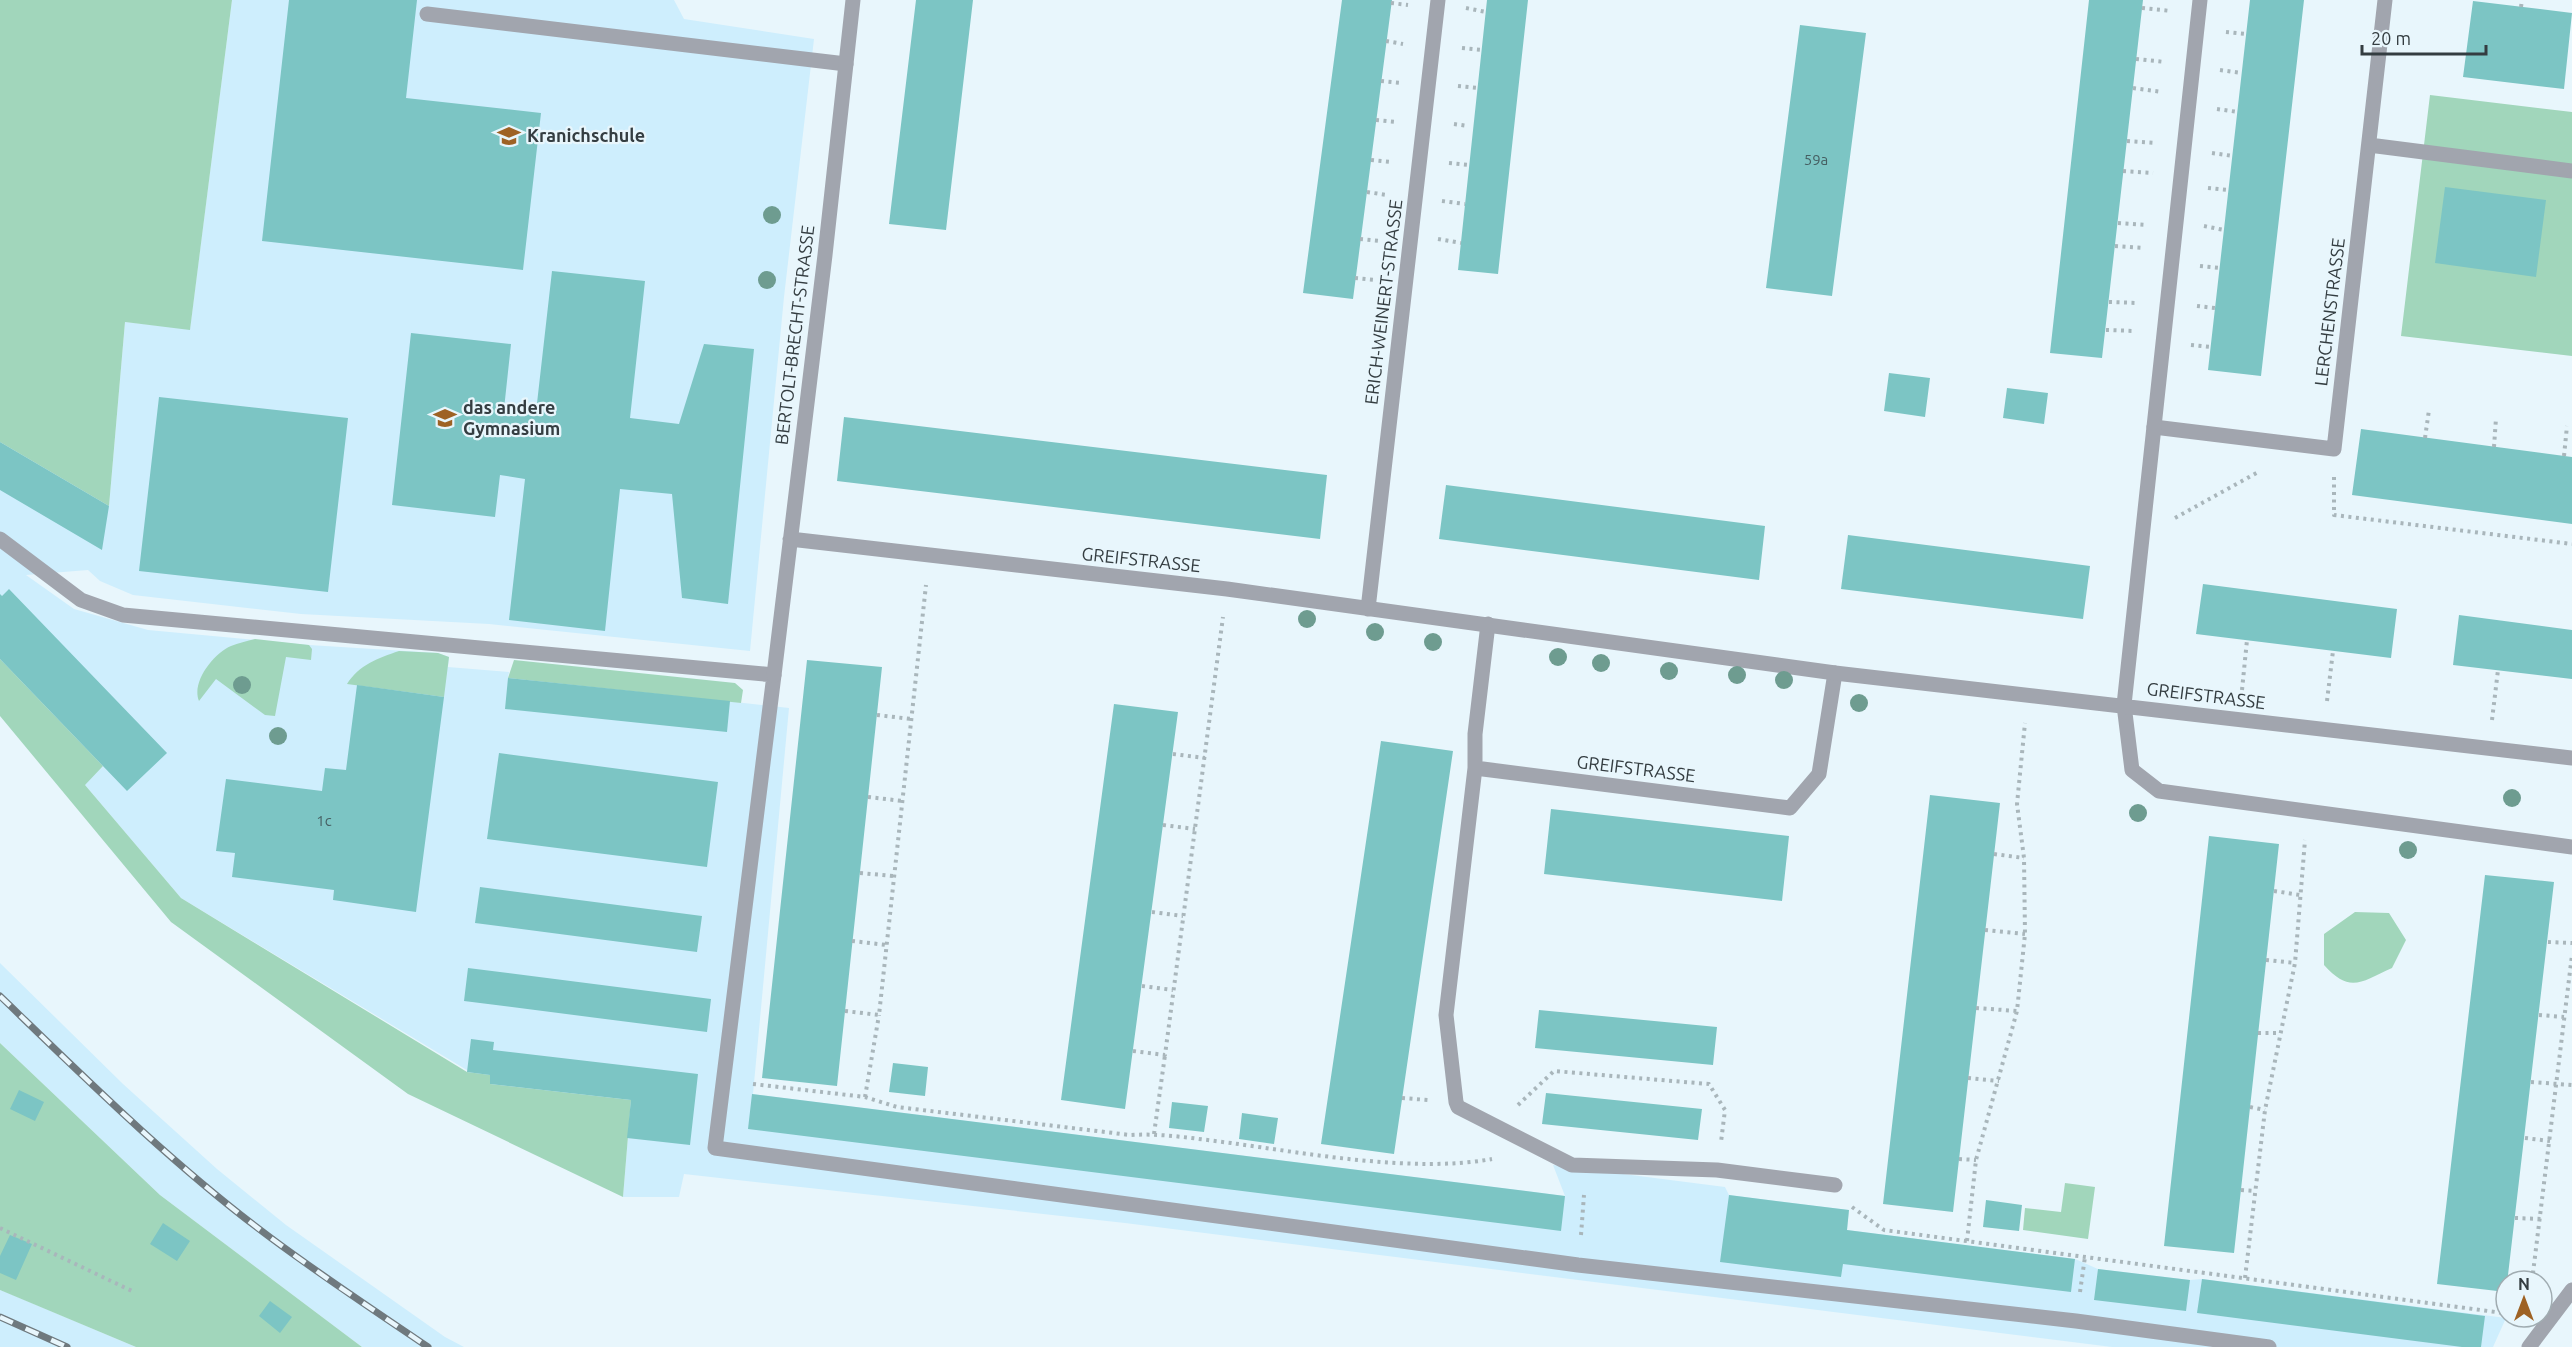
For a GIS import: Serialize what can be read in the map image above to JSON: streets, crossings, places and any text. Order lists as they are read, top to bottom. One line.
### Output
{"streets":{"street":["ERICH-WEINERT-STRASSE","LERCHENSTRASSE","BERTOLT-BRECHT-STRASSE","GREIFSTRASSE"]},"crossings":[["ERICH-WEINERT-STRASSE","GREIFSTRASSE"],["BERTOLT-BRECHT-STRASSE","GREIFSTRASSE"]],"places":{"school or university":["Kranichschule","das andere Gymnasium"]},"house_numbers":["59a","1c"],"scale_bar":"20 m","north":"top"}
